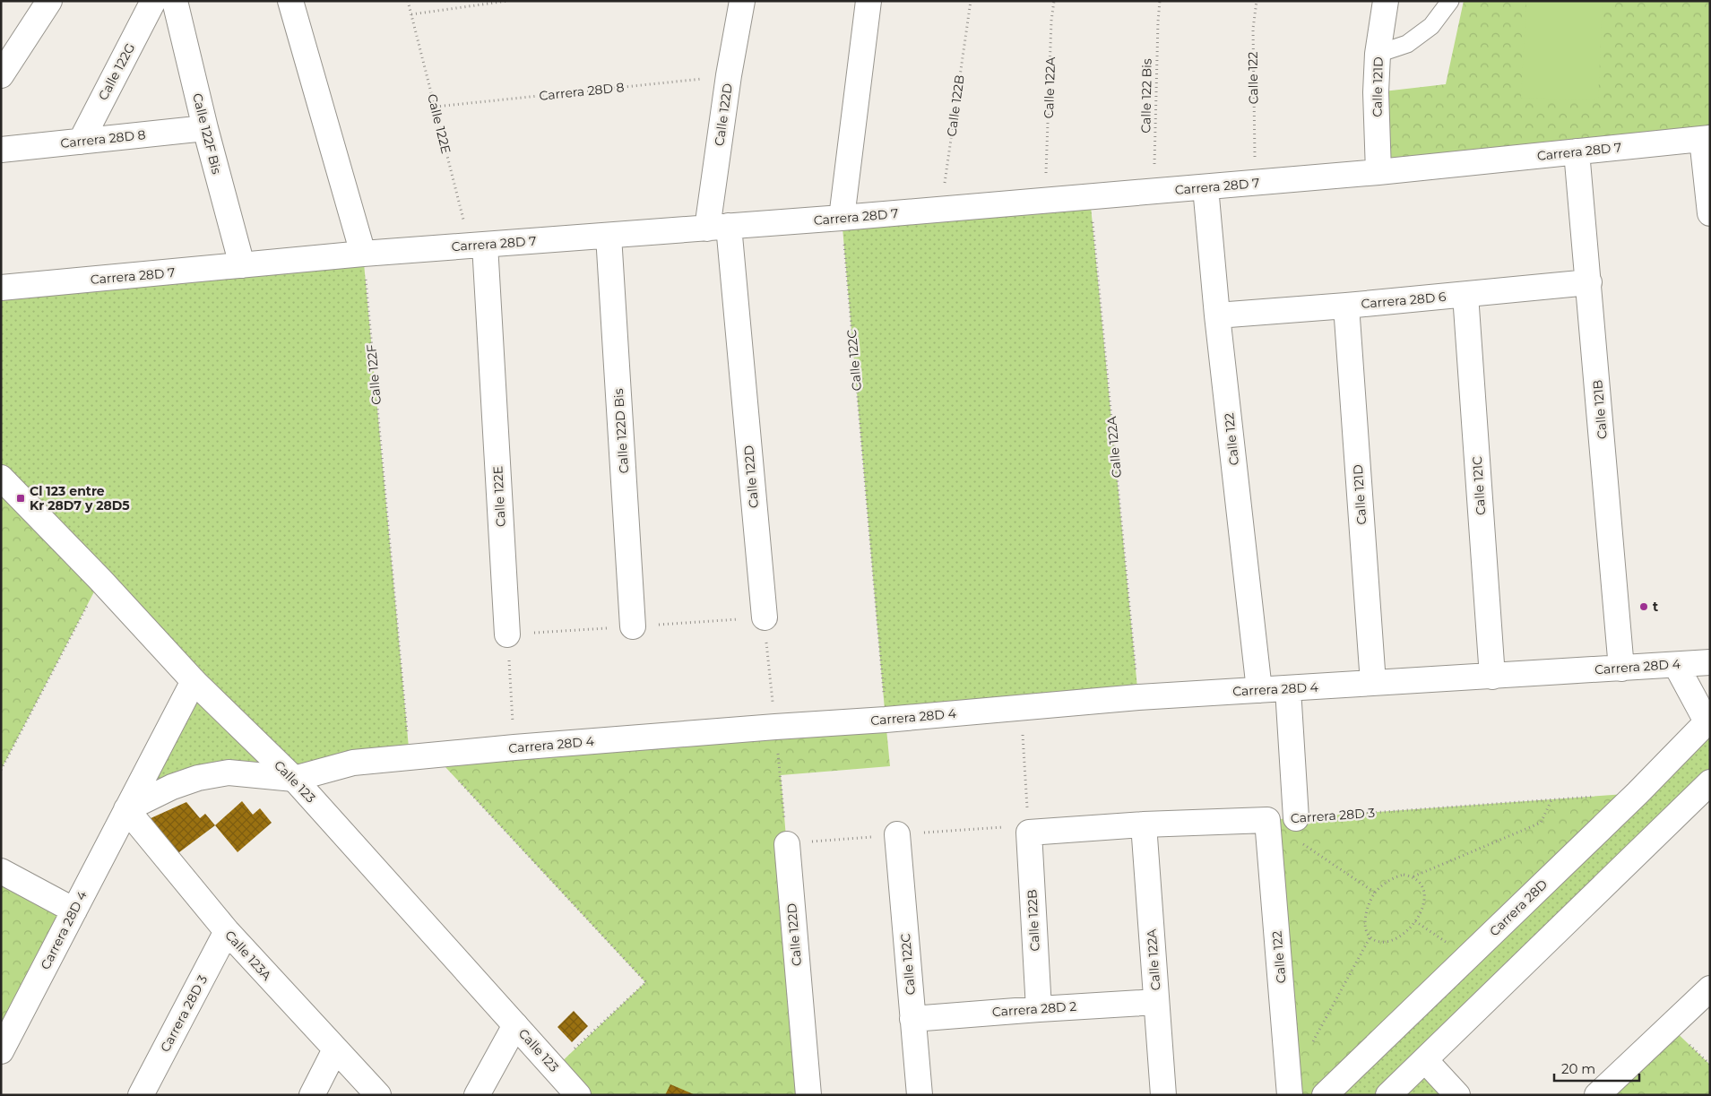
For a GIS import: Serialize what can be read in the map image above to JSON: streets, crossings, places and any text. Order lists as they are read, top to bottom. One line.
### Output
{"streets":{"street":["Calle 122G","Calle 122","Calle 121D","Calle 122A","Carrera 28D 8","Calle 122B","Calle 122D","Calle 122E","Calle 122F Bis","Carrera 28D 7","Carrera 28D 6","Calle 122C","Calle 121B","Calle 122D Bis","Calle 121C","Carrera 28D 4","Calle 123","Carrera 28D 3","Carrera 28D","Calle 123A","Carrera 28D 2"],"path":["Calle 122 Bis","Calle 122F"]},"crossings":[["Calle 122G","Carrera 28D 8"],["Calle 122","Carrera 28D 7"],["Calle 122","Carrera 28D 6"],["Calle 122","Carrera 28D 4"],["Calle 121D","Carrera 28D 7"],["Calle 121D","Carrera 28D 6"],["Calle 121D","Carrera 28D 4"],["Calle 122A","Calle 122B"],["Calle 122A","Carrera 28D 7"],["Calle 122A","Carrera 28D 4"],["Calle 122A","Carrera 28D 2"],["Carrera 28D 8","Calle 122D"],["Carrera 28D 8","Calle 122E"],["Carrera 28D 8","Calle 122F Bis"],["Calle 122 Bis","Carrera 28D 7"],["Calle 122B","Carrera 28D 7"],["Calle 122B","Carrera 28D 2"],["Calle 122D","Carrera 28D 7"],["Calle 122E","Carrera 28D 7"],["Calle 122F Bis","Carrera 28D 7"],["Carrera 28D 7","Calle 122C"],["Carrera 28D 7","Calle 122F"],["Carrera 28D 7","Calle 121B"],["Carrera 28D 7","Calle 122D Bis"],["Carrera 28D 6","Calle 121B"],["Carrera 28D 6","Calle 121C"],["Calle 122C","Carrera 28D 4"],["Calle 122C","Carrera 28D 2"],["Calle 122F","Carrera 28D 4"],["Calle 121B","Carrera 28D 4"],["Calle 121C","Carrera 28D 4"],["Carrera 28D 4","Calle 123"],["Carrera 28D 4","Calle 123A"],["Carrera 28D 3","Calle 123A"]],"places":{"transit":["Cl 123 entre Kr 28D7 y 28D5"],"other":["t"]},"scale_bar":"20 m"}
